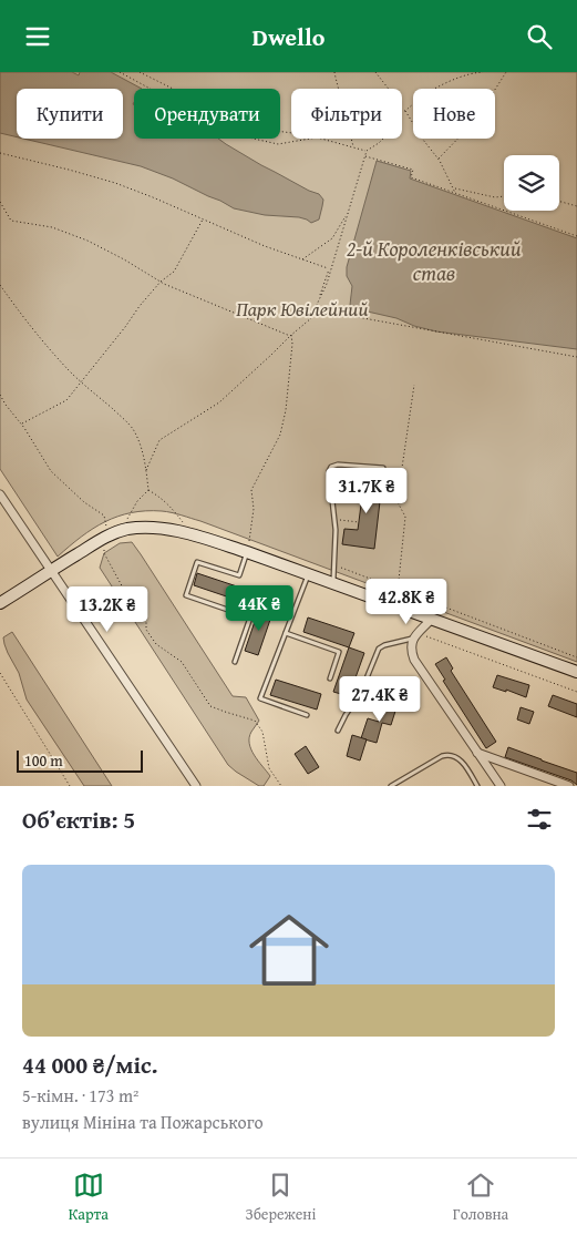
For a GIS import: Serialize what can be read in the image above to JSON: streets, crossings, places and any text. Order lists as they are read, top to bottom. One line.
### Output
{"water":["2-й Короленківський став"],"parks":["Парк Ювілейний"],"scale_bar":"100 m","page":{"header":"Dwello","chip":["Купити","Орендувати","Фільтри","Нове"],"price":["31.7K ₴","42.8K ₴","44K ₴","13.2K ₴","27.4K ₴"],"scale":"100 m","heading":"Об’єктів: 5","list":[{"name":"44 000 ₴/міс.","note":"5-кімн. · 173 m² · вулиця Мініна та Пожарського"}],"tabs":["Карта","Збережені","Головна"]}}
